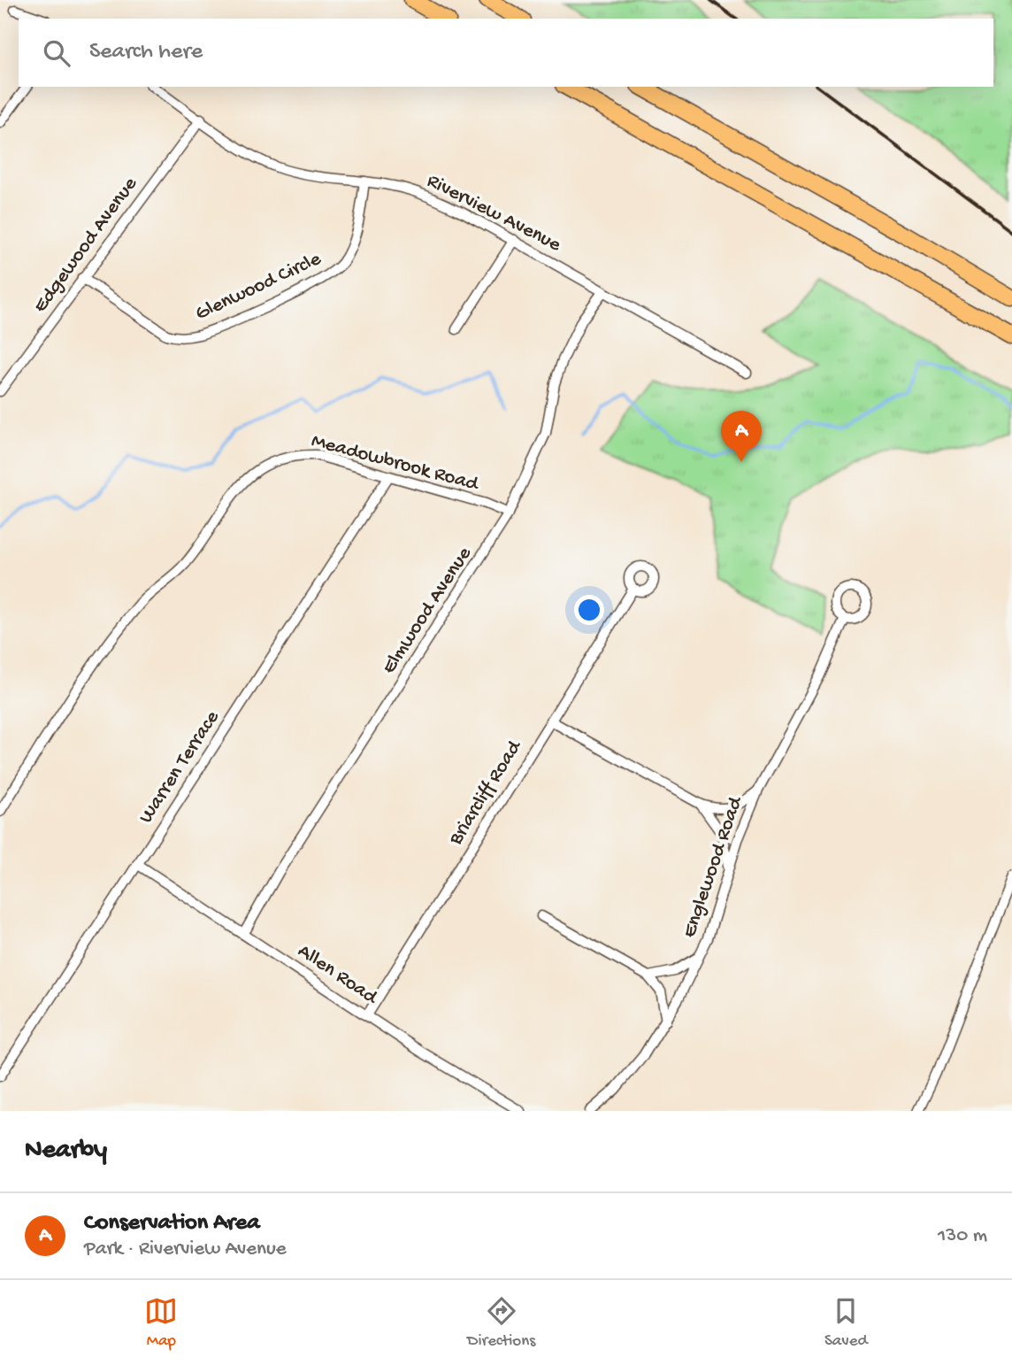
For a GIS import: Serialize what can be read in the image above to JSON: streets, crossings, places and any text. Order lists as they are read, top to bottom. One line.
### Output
{"streets":{"street":["Riverview Avenue","Edgewood Avenue","Glenwood Circle","Meadowbrook Road","Elmwood Avenue","Warren Terrace","Briarcliff Road","Englewood Road","Allen Road"]},"crossings":[["Riverview Avenue","Edgewood Avenue"],["Riverview Avenue","Glenwood Circle"],["Riverview Avenue","Elmwood Avenue"],["Edgewood Avenue","Glenwood Circle"],["Meadowbrook Road","Elmwood Avenue"],["Meadowbrook Road","Warren Terrace"],["Elmwood Avenue","Allen Road"],["Warren Terrace","Allen Road"],["Briarcliff Road","Allen Road"]],"page":{"search":"Search here","pins":"A","heading":"Nearby","list":[{"mark":"A","name":"Conservation Area","note":"Park · Riverview Avenue","value":"130 m"}],"nav":["Map","Directions","Saved"]}}
